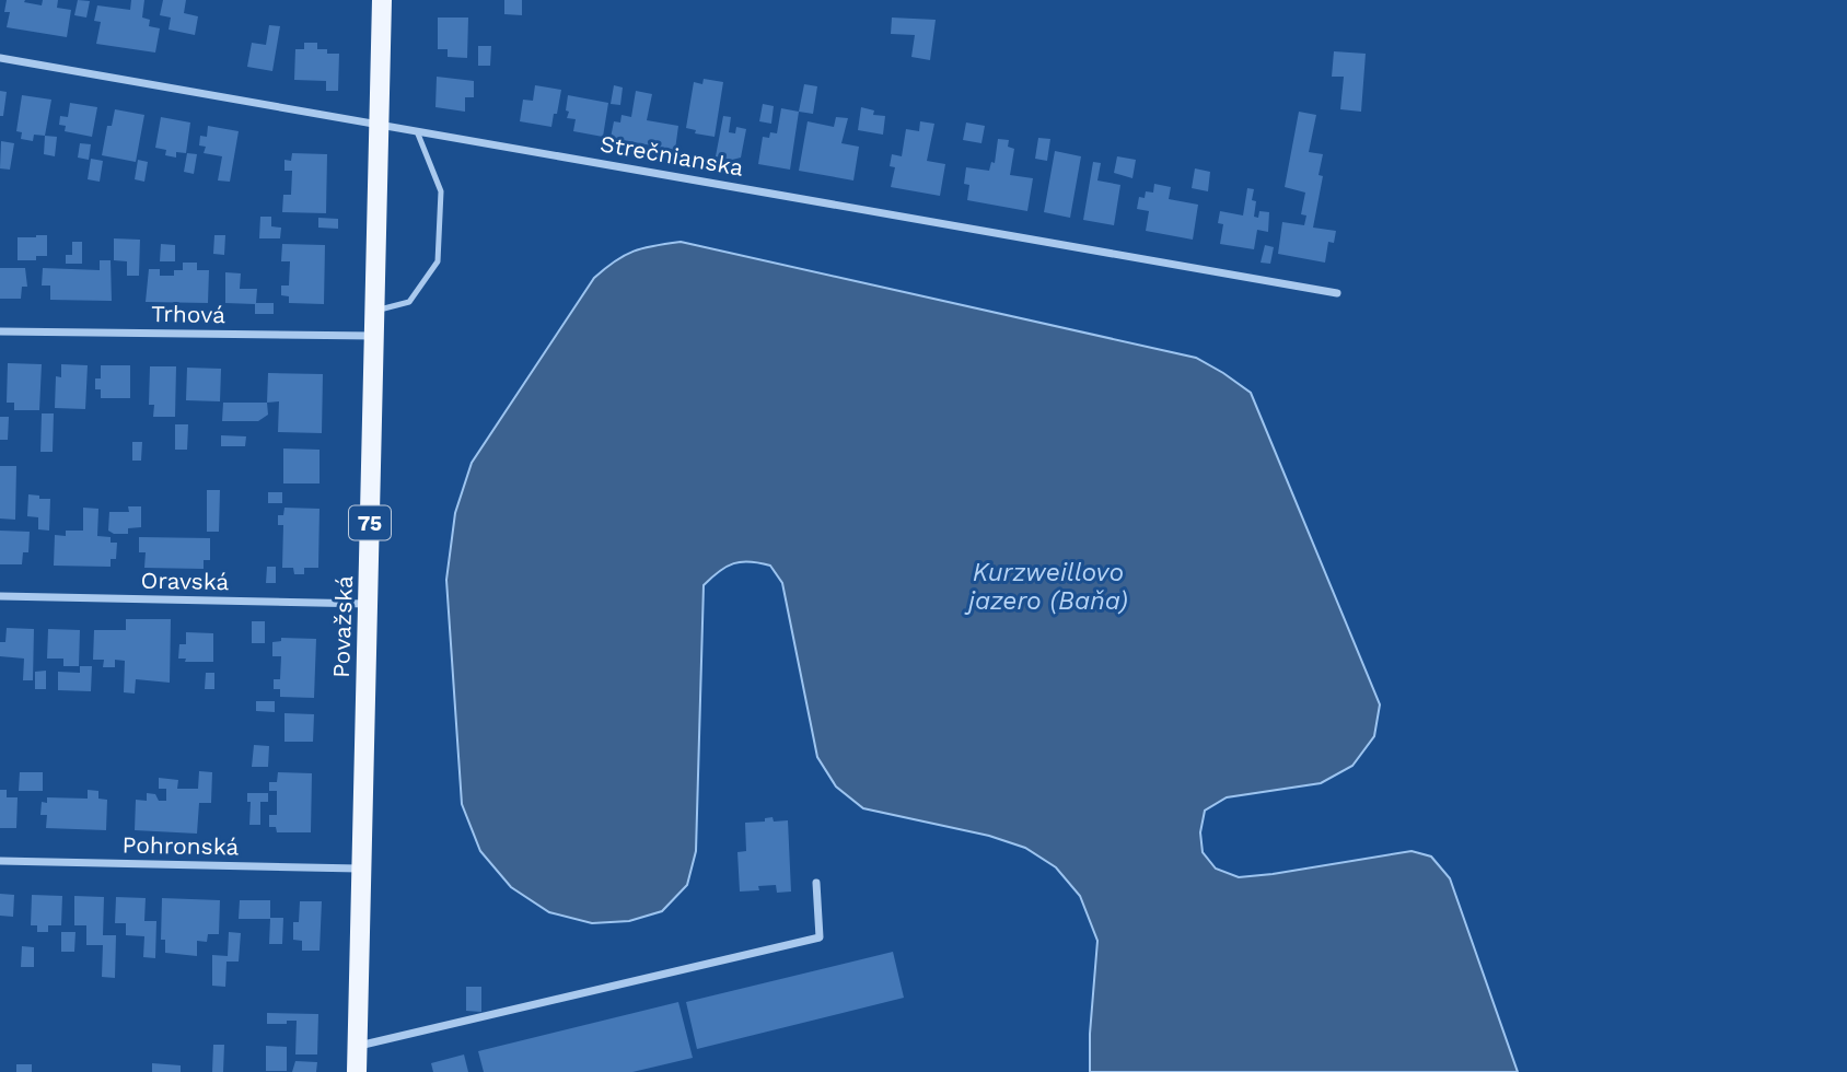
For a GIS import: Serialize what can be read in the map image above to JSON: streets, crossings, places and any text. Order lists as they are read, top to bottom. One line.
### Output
{"streets":{"main road":["75","Považská"],"street":["Strečnianska","Trhová","Oravská","Pohronská"]},"crossings":[["Strečnianska","Považská"],["Trhová","Považská"],["Oravská","Považská"],["Považská","Pohronská"]],"water":["Kurzweillovo jazero (Baňa)"]}
